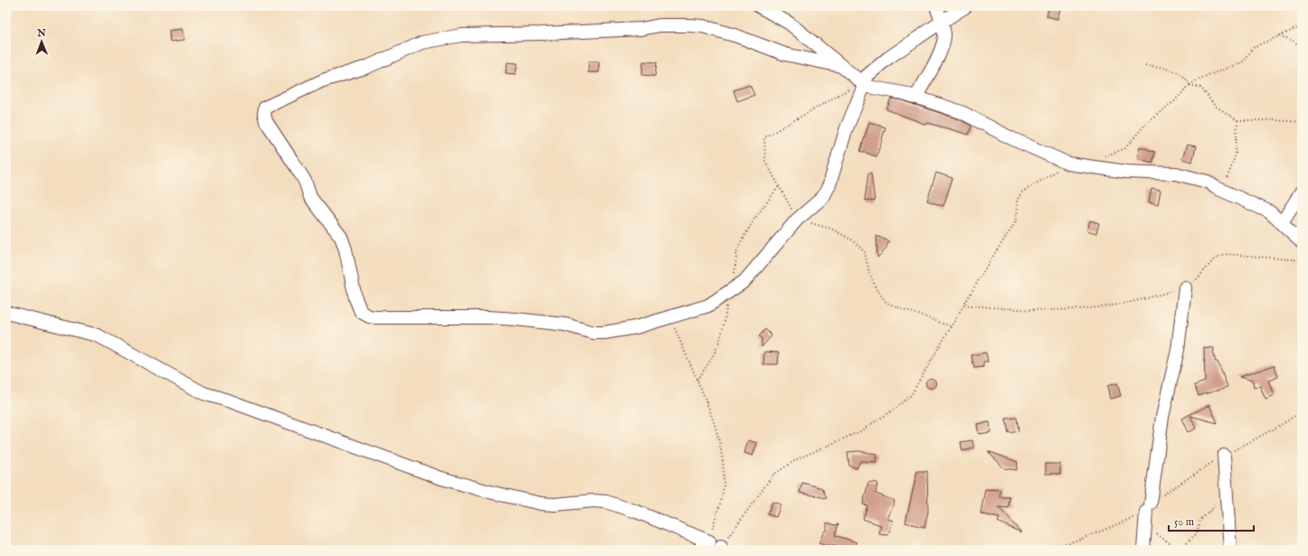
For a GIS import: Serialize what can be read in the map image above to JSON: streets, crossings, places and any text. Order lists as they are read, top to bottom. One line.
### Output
{"scale_bar":"50 m","north":"top"}
